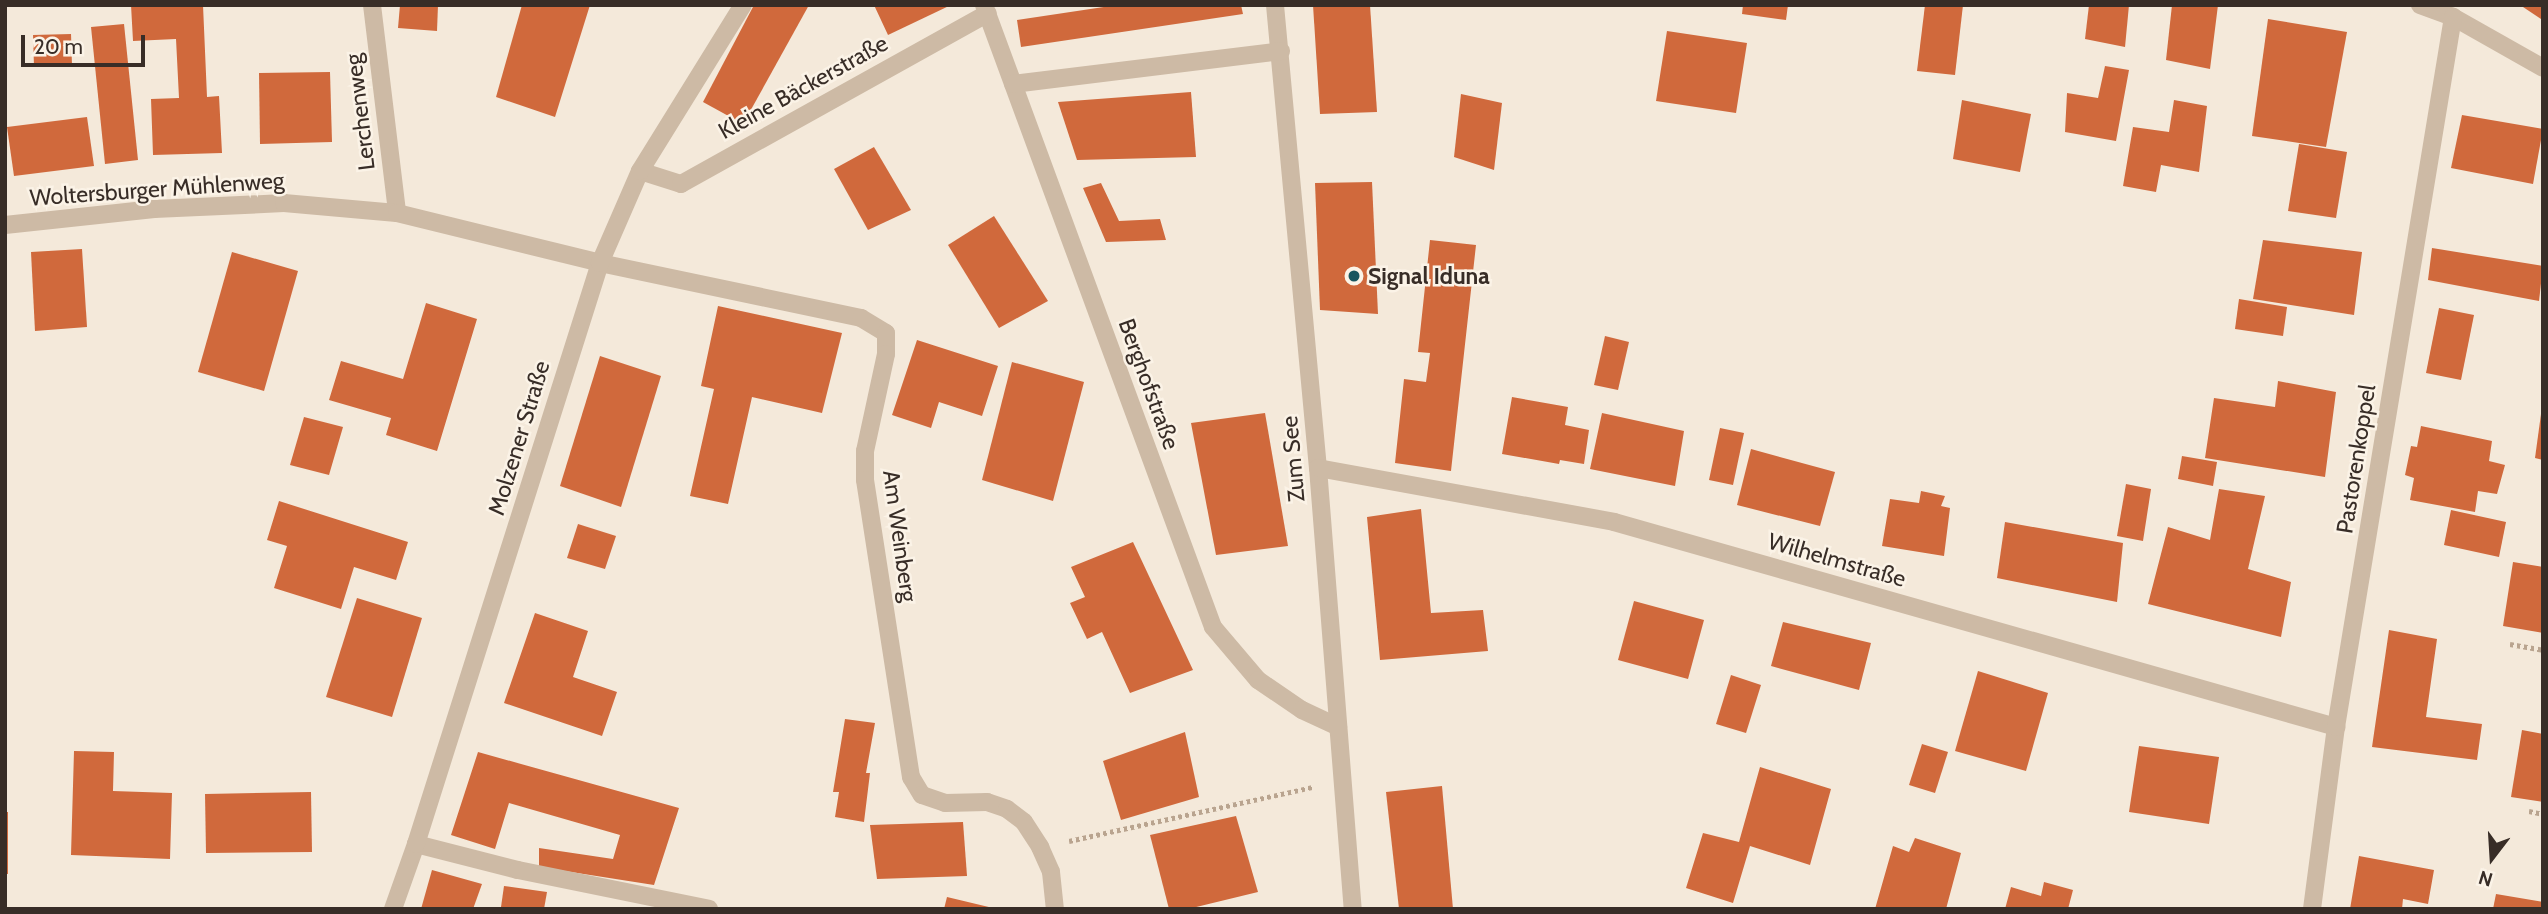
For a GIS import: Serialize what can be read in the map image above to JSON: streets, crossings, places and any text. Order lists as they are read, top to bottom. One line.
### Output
{"streets":{"street":["Kleine Bäckerstraße","Lerchenweg","Woltersburger Mühlenweg","Berghofstraße","Molzener Straße","Zum See","Pastorenkoppel","Am Weinberg","Wilhelmstraße"]},"crossings":[["Kleine Bäckerstraße","Berghofstraße"],["Kleine Bäckerstraße","Molzener Straße"],["Lerchenweg","Woltersburger Mühlenweg"],["Woltersburger Mühlenweg","Molzener Straße"],["Woltersburger Mühlenweg","Am Weinberg"],["Berghofstraße","Zum See"],["Molzener Straße","Am Weinberg"],["Zum See","Wilhelmstraße"],["Pastorenkoppel","Wilhelmstraße"]],"places":["Signal Iduna"],"scale_bar":"20 m","north":"bottom"}
